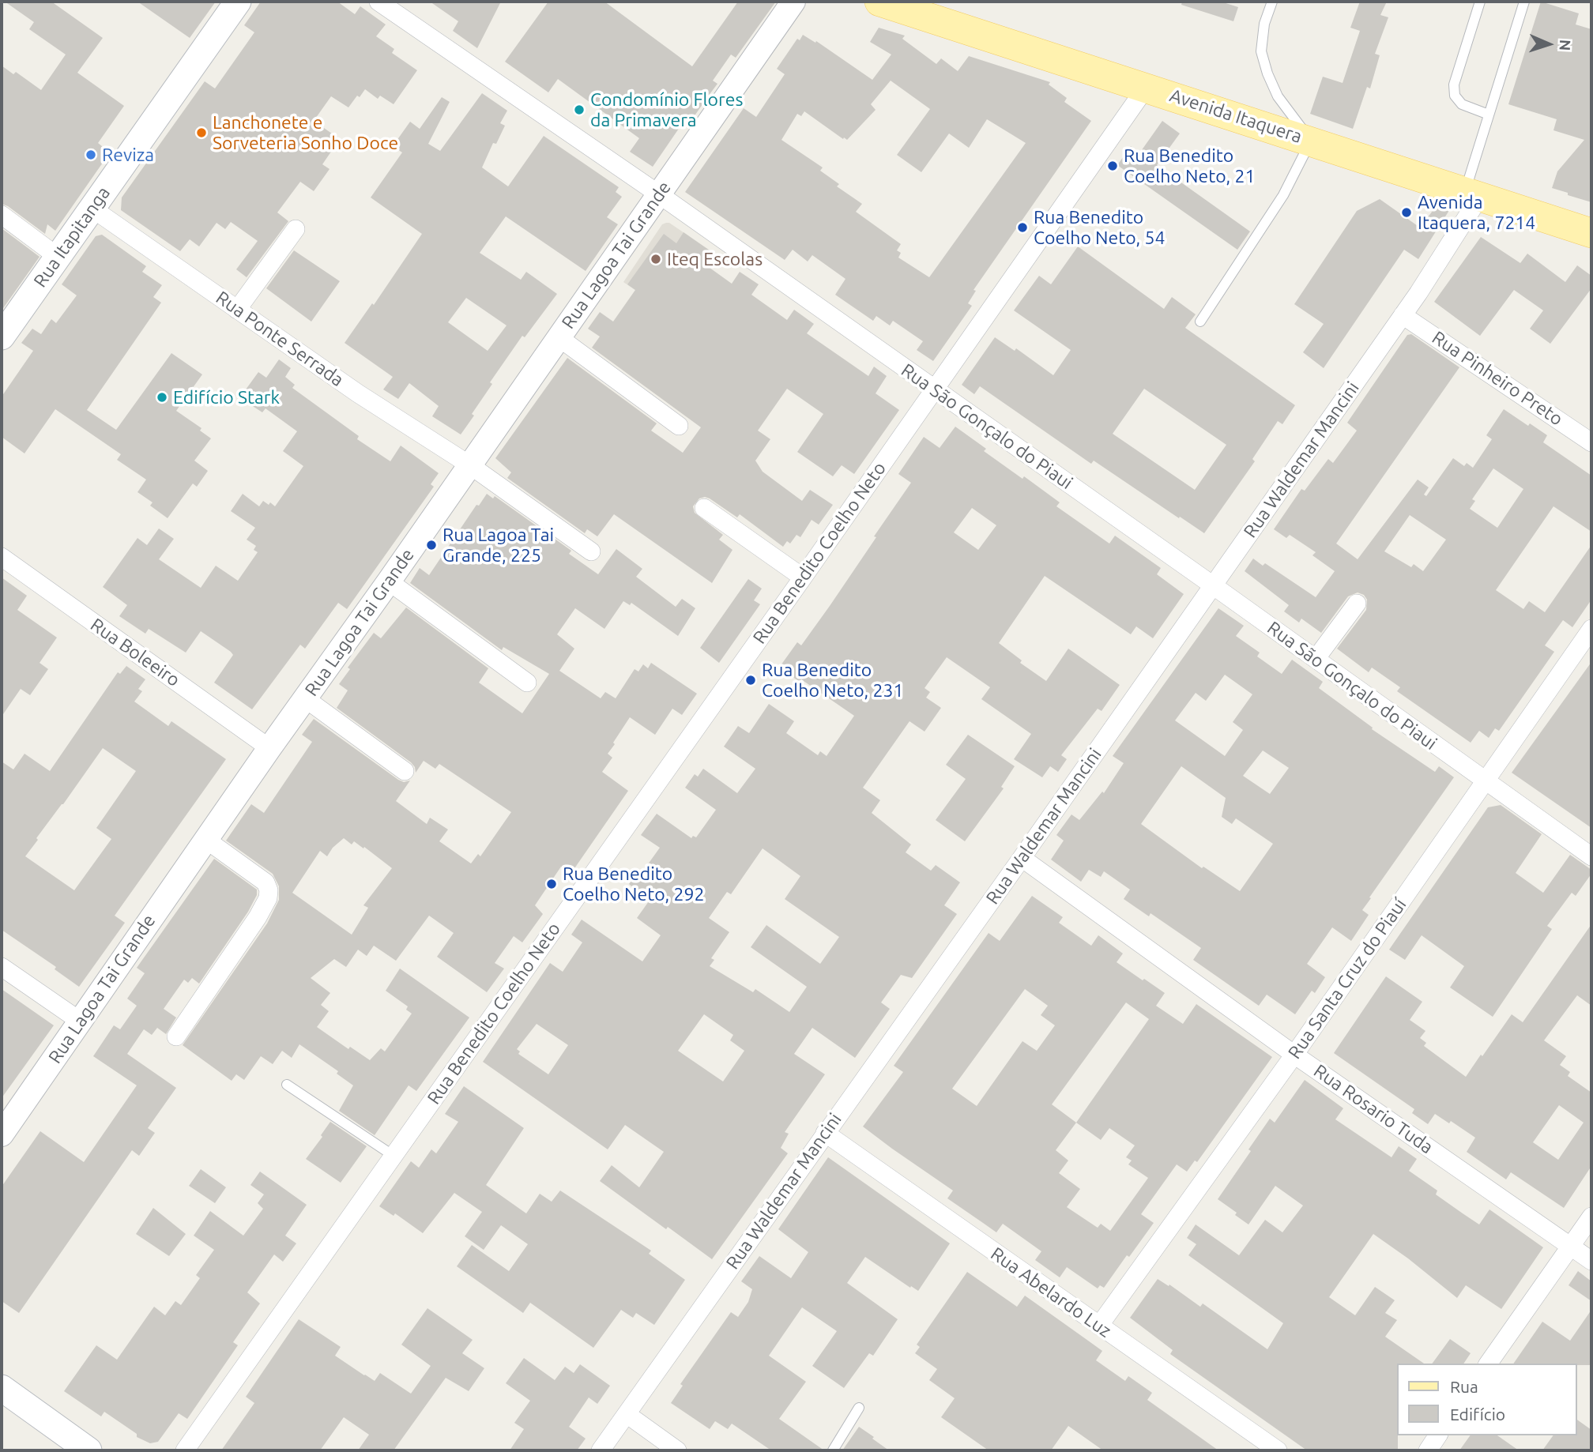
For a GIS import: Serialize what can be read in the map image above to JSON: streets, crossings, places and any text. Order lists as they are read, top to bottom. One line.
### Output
{"streets":{"main road":["Avenida Itaquera","Rua Itapitanga"],"street":["Rua Lagoa Tai Grande","Rua Ponte Serrada","Rua Pinheiro Preto","Rua São Gonçalo do Piaui","Rua Waldemar Mancini","Rua Benedito Coelho Neto","Rua Boleeiro","Rua Santa Cruz do Piauí","Rua Rosario Tuda","Rua Abelardo Luz"]},"crossings":[["Avenida Itaquera","Rua Waldemar Mancini"],["Avenida Itaquera","Rua Benedito Coelho Neto"],["Rua Itapitanga","Rua Ponte Serrada"],["Rua Lagoa Tai Grande","Rua Ponte Serrada"],["Rua Lagoa Tai Grande","Rua São Gonçalo do Piaui"],["Rua Lagoa Tai Grande","Rua Boleeiro"],["Rua Pinheiro Preto","Rua Waldemar Mancini"],["Rua São Gonçalo do Piaui","Rua Waldemar Mancini"],["Rua São Gonçalo do Piaui","Rua Benedito Coelho Neto"],["Rua São Gonçalo do Piaui","Rua Santa Cruz do Piauí"],["Rua Waldemar Mancini","Rua Rosario Tuda"],["Rua Waldemar Mancini","Rua Abelardo Luz"],["Rua Santa Cruz do Piauí","Rua Rosario Tuda"],["Rua Santa Cruz do Piauí","Rua Abelardo Luz"]],"places":["Condomínio Flores da Primavera","Lanchonete e Sorveteria Sonho Doce","Reviza","Rua Benedito Coelho Neto, 21","Avenida Itaquera, 7214","Rua Benedito Coelho Neto, 54","Iteq Escolas","Edifício Stark","Rua Lagoa Tai Grande, 225","Rua Benedito Coelho Neto, 231","Rua Benedito Coelho Neto, 292"],"legend":["Rua","Edifício"],"north":"right"}
